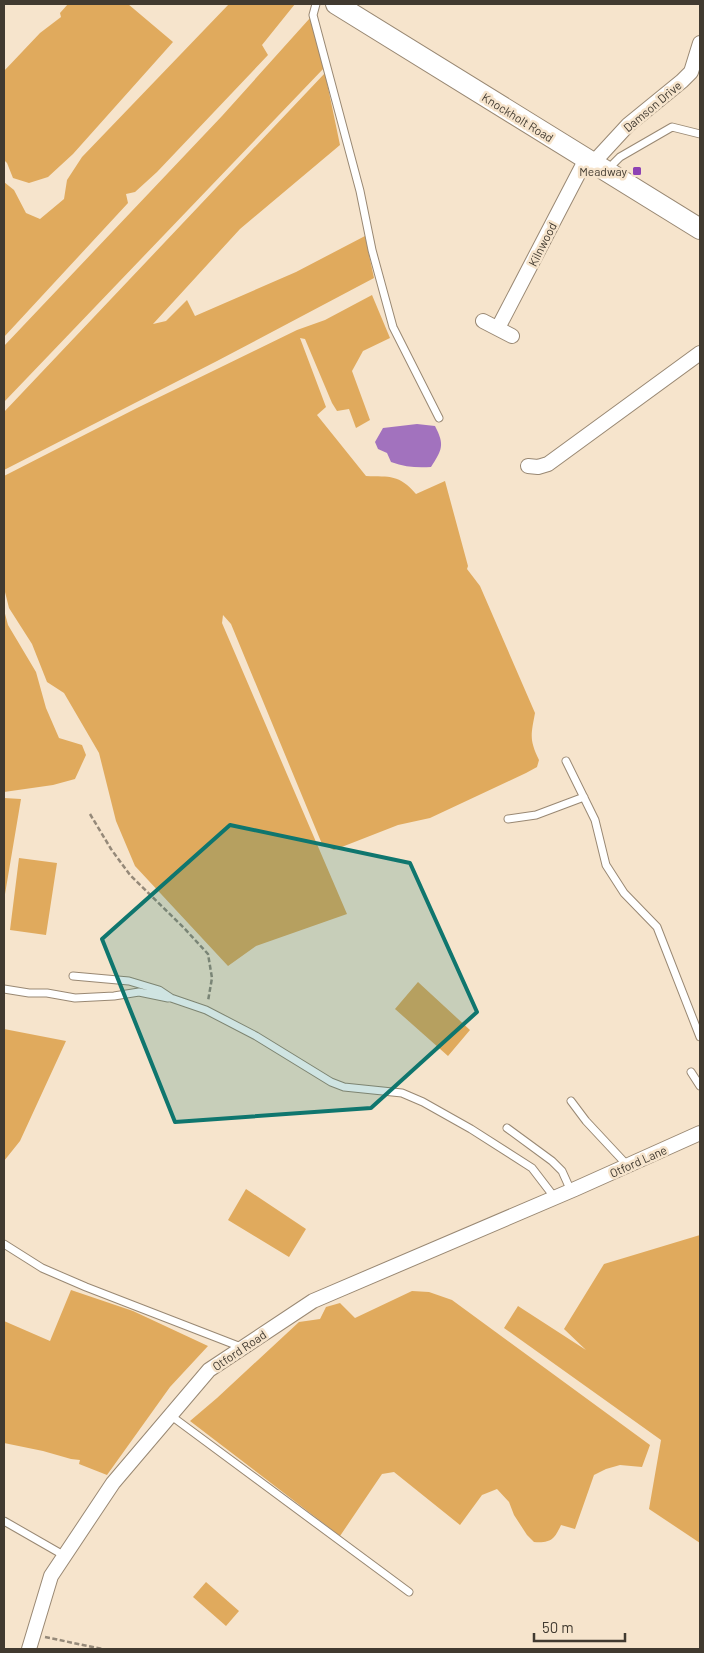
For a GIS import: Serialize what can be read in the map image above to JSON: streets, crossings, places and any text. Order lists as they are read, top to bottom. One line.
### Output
{"streets":{"street":["Damson Drive","Knockholt Road","Kilnwood","Otford Lane","Otford Road"]},"crossings":[["Damson Drive","Knockholt Road"],["Damson Drive","Kilnwood"],["Knockholt Road","Kilnwood"],["Otford Lane","Otford Road"]],"places":{"transit":["Meadway"]},"scale_bar":"50 m"}
